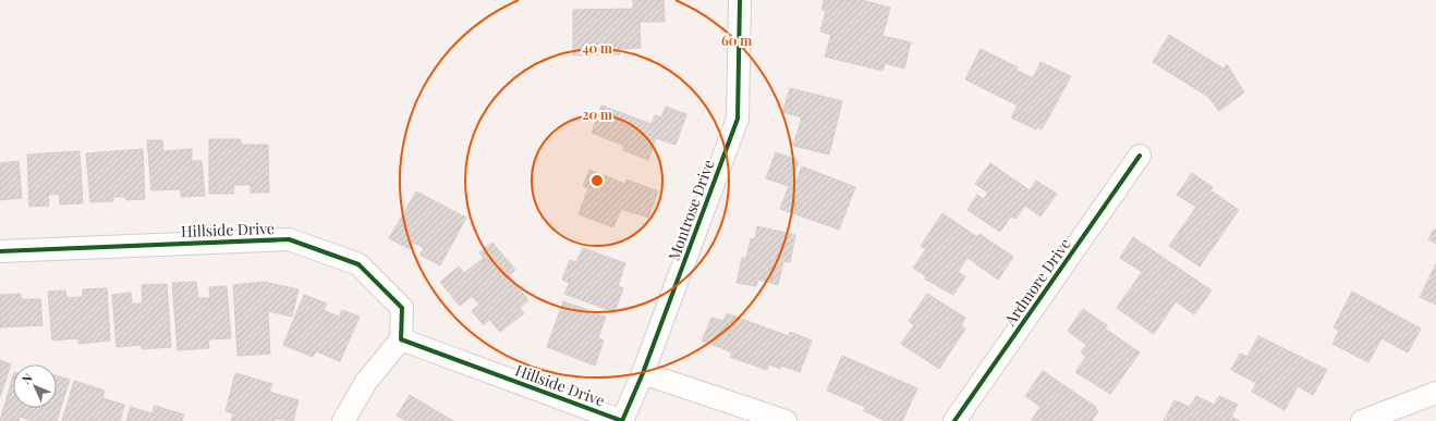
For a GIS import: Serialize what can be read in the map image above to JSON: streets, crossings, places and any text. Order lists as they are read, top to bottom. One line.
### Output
{"streets":{"street":["Montrose Drive","Hillside Drive","Ardmore Drive"]},"crossings":[["Montrose Drive","Hillside Drive"]],"north":"top left","rings":["60 m","40 m","20 m"]}
